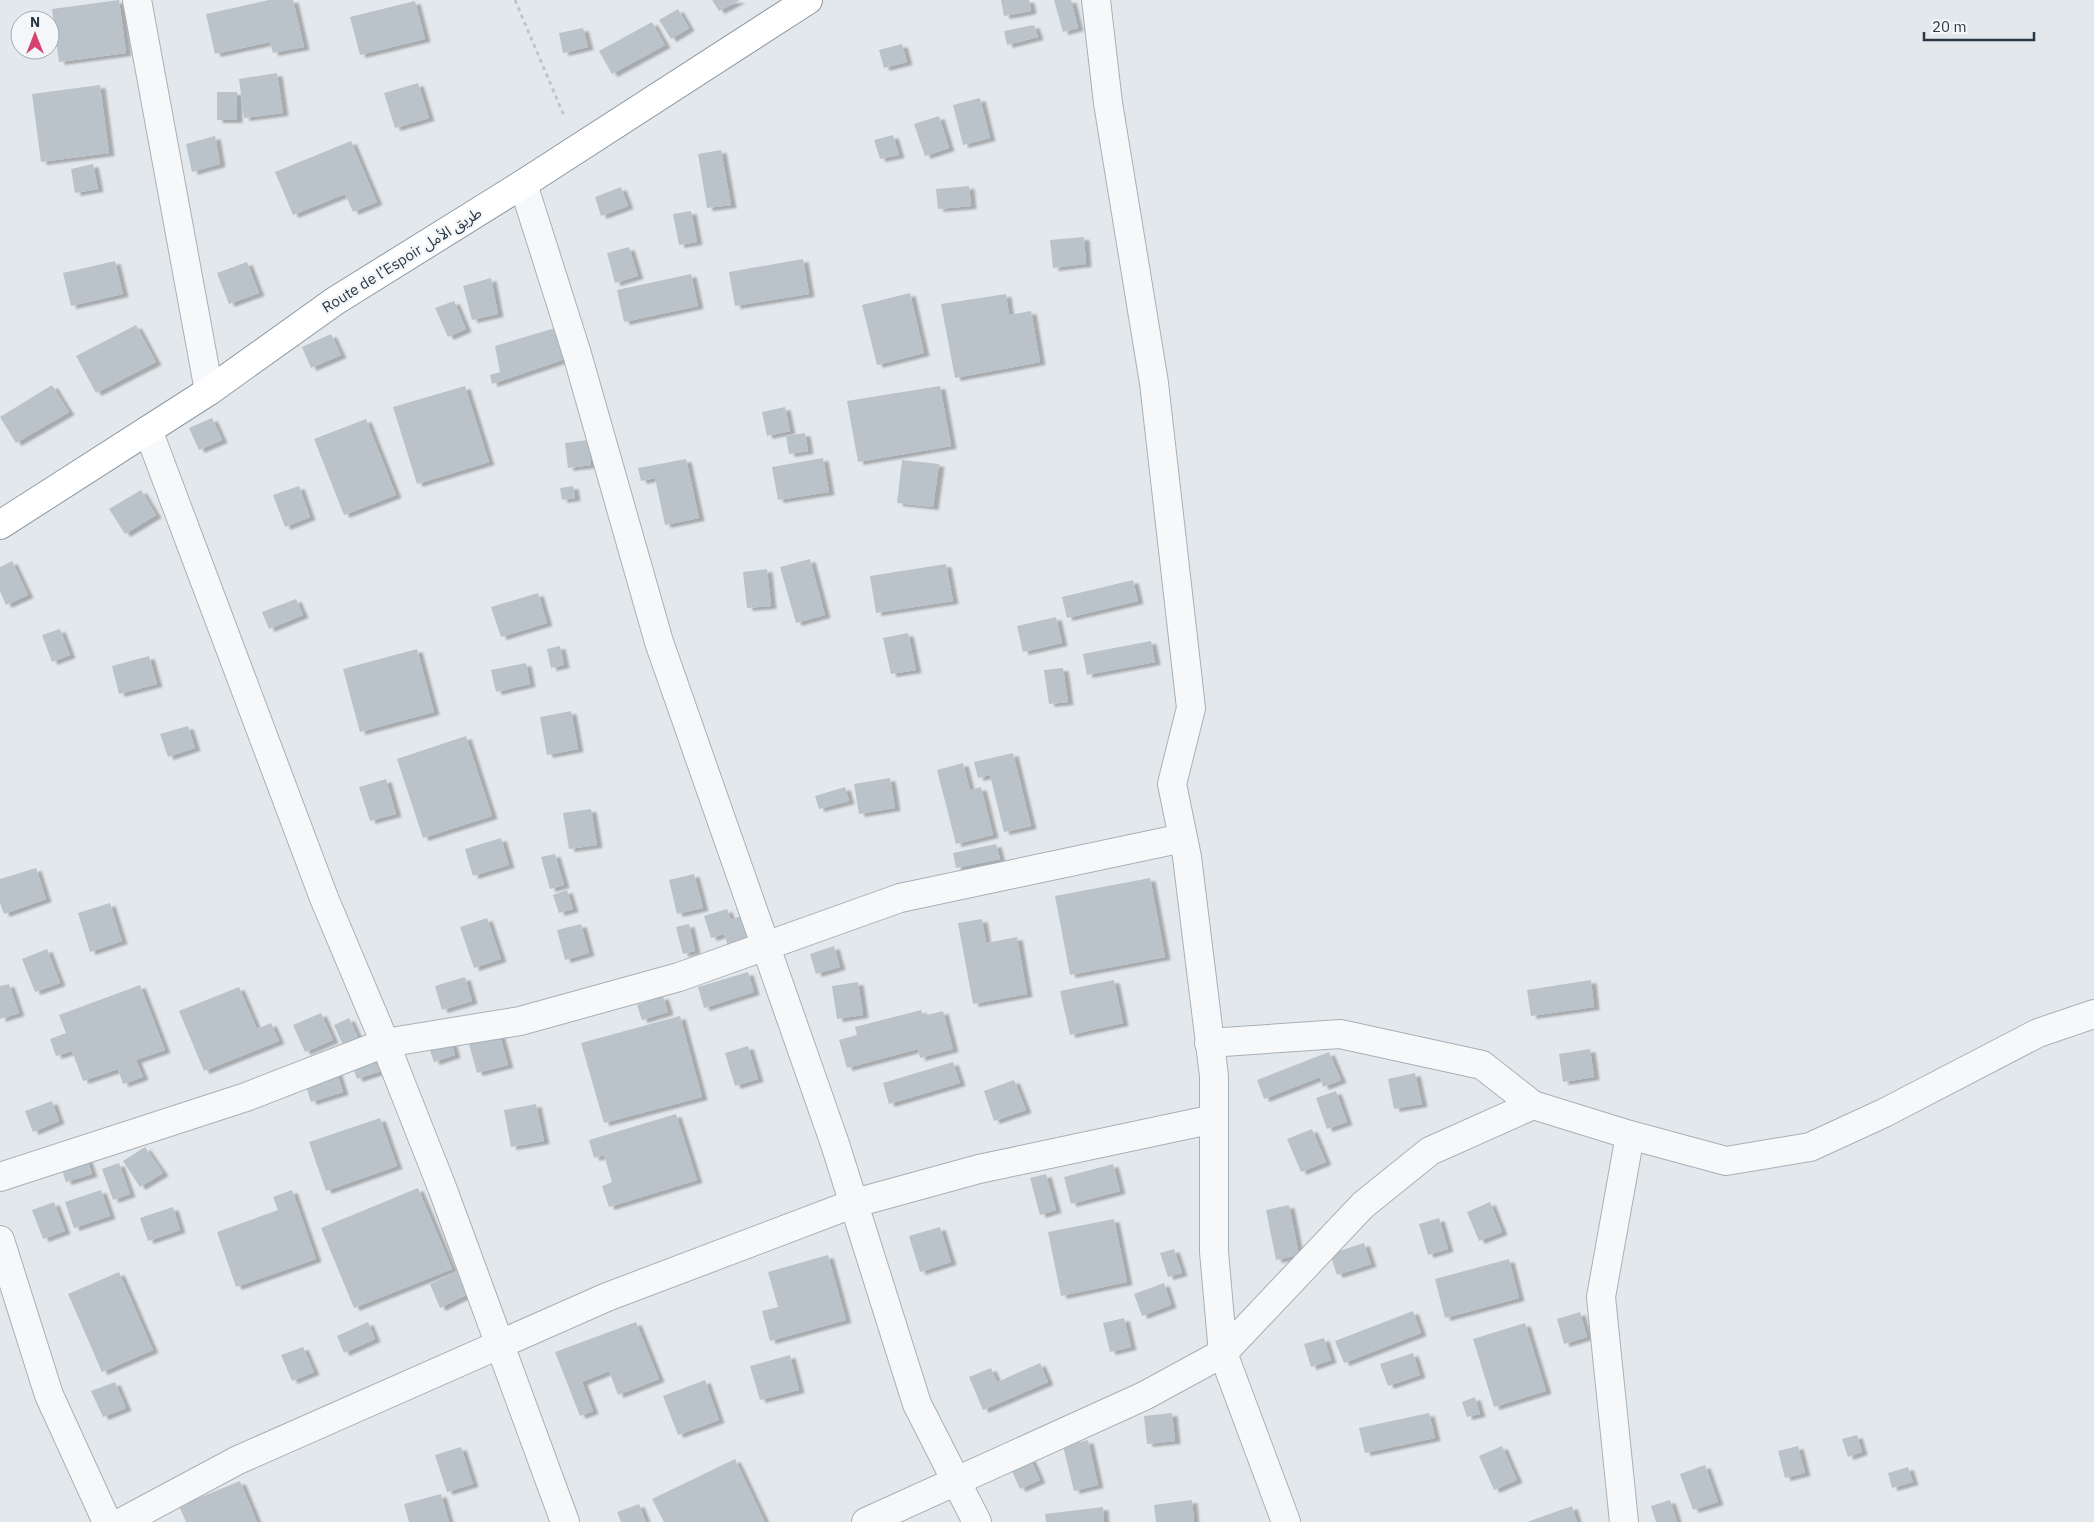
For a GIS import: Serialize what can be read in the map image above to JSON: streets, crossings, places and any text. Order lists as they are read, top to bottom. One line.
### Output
{"streets":{"highway":["Route de l’Espoir طريق الأمل"]},"scale_bar":"20 m","north":"top"}
